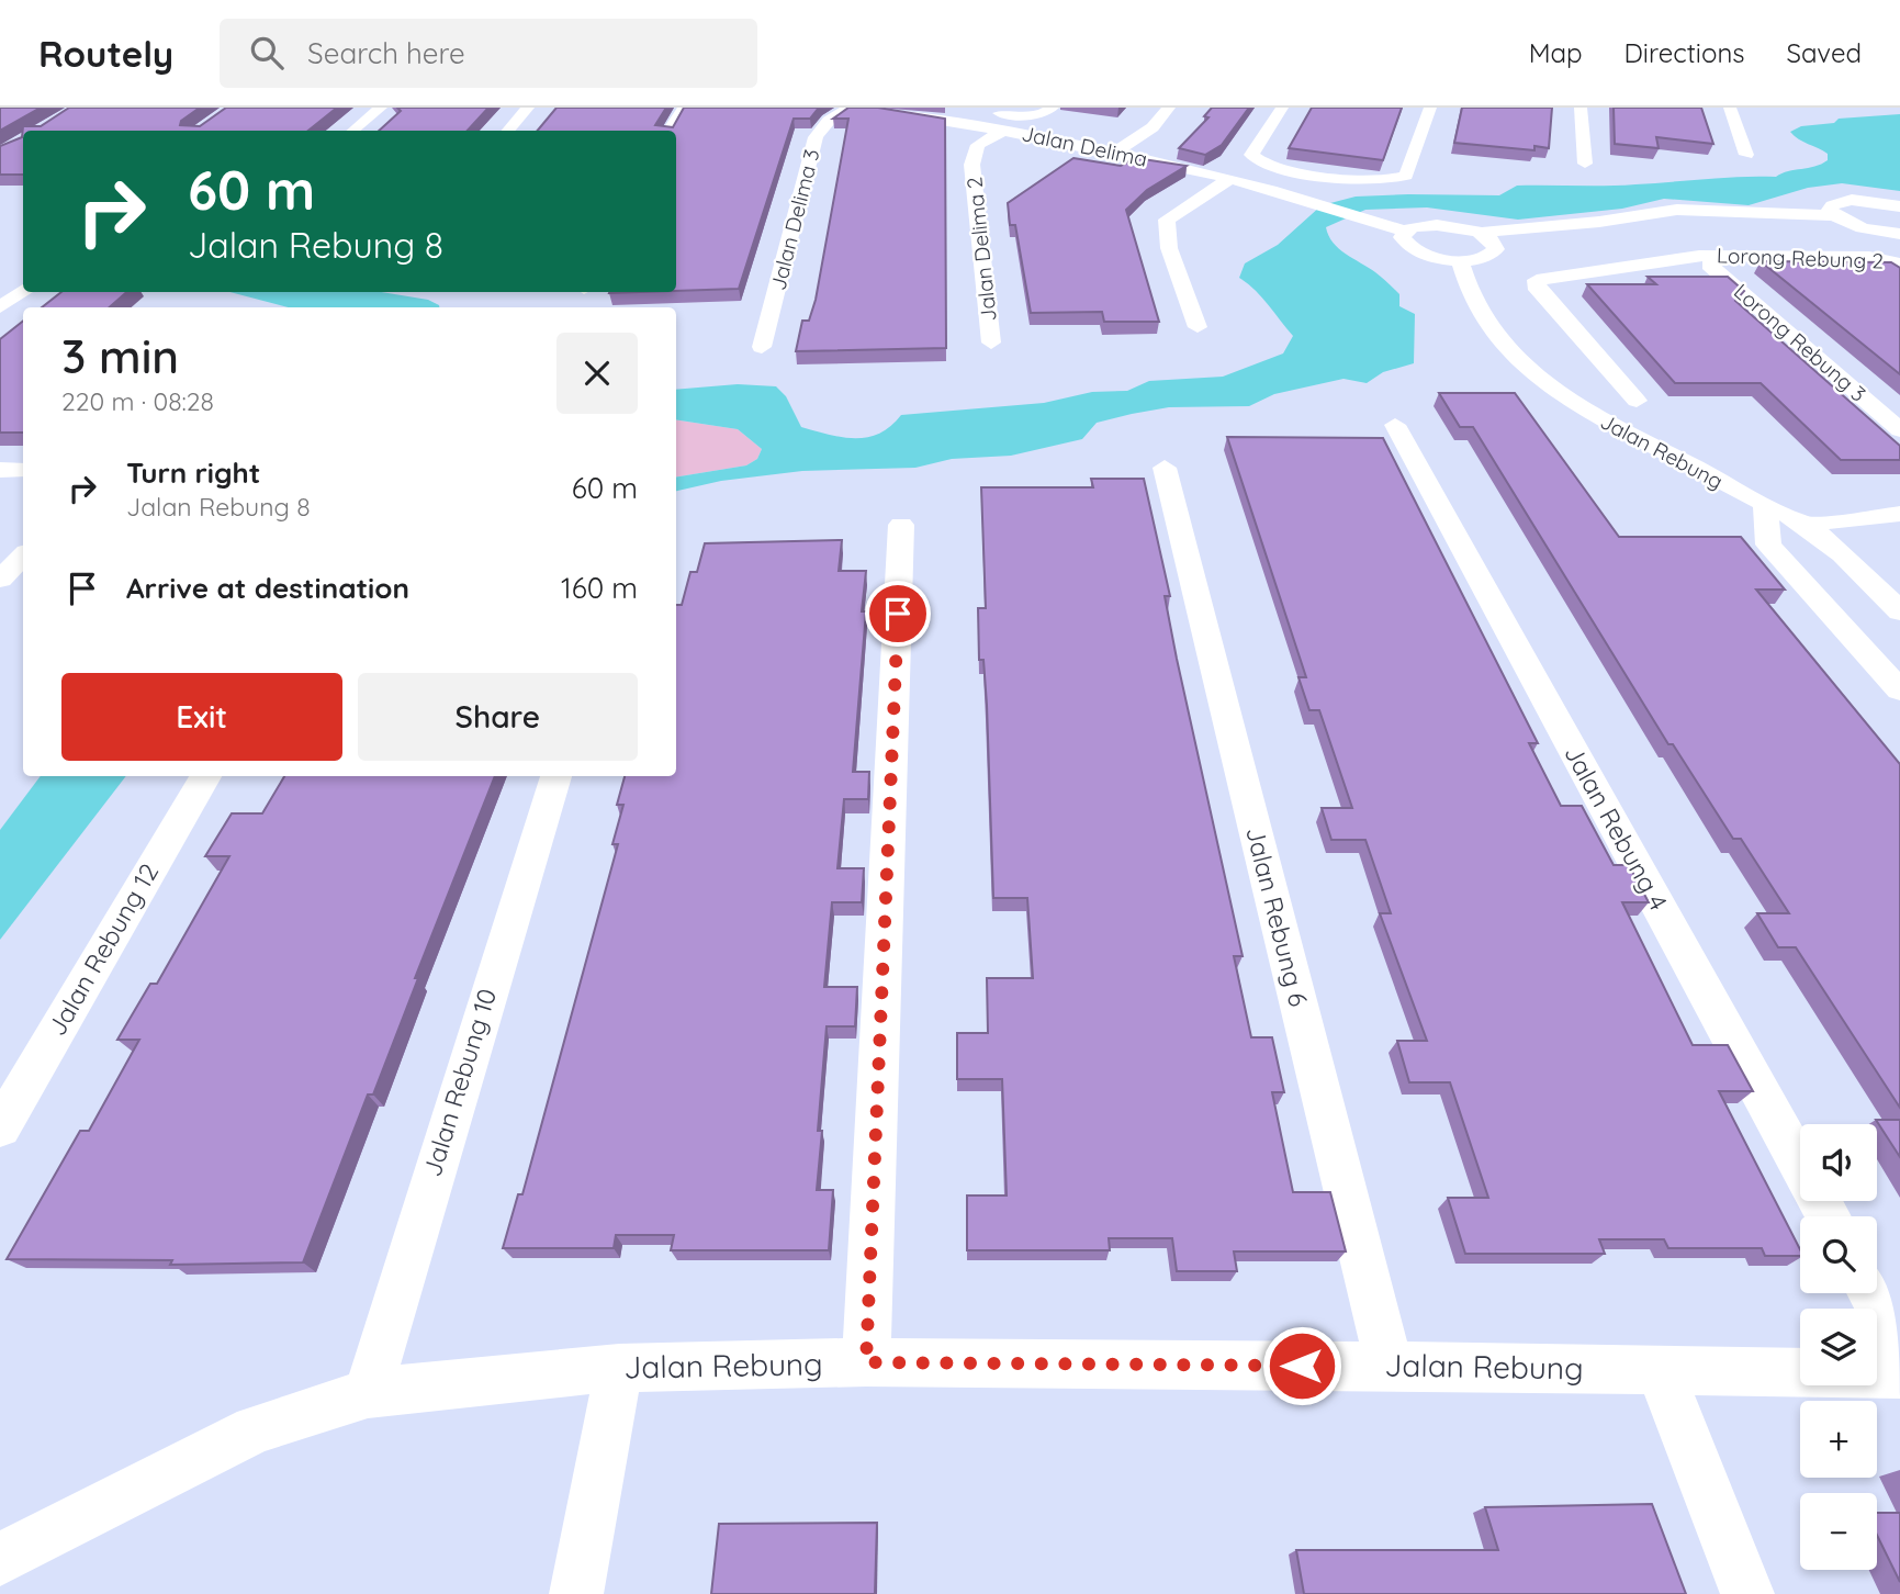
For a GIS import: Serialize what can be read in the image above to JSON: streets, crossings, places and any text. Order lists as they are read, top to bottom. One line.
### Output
{"streets":{"street":["Jalan Delima","Jalan Delima 3","Jalan Delima 2","Lorong Rebung 2","Lorong Rebung 3","Jalan Rebung","Jalan Rebung 4","Jalan Rebung 6","Jalan Rebung 12","Jalan Rebung 10"]},"crossings":[["Jalan Delima","Jalan Delima 2"],["Lorong Rebung 2","Lorong Rebung 3"],["Jalan Rebung","Jalan Rebung 6"],["Jalan Rebung","Jalan Rebung 10"]],"page":{"header":"Routely","search":"Search here","nav":["Map","Directions","Saved"],"turn":["60 m","Jalan Rebung 8"],"heading":["3 min","220 m · 08:28"],"list":[{"name":"Turn right","note":"Jalan Rebung 8","value":"60 m"},{"name":"Arrive at destination","value":"160 m"}],"buttons":["Exit","Share"],"map_buttons":["+","−"]}}
